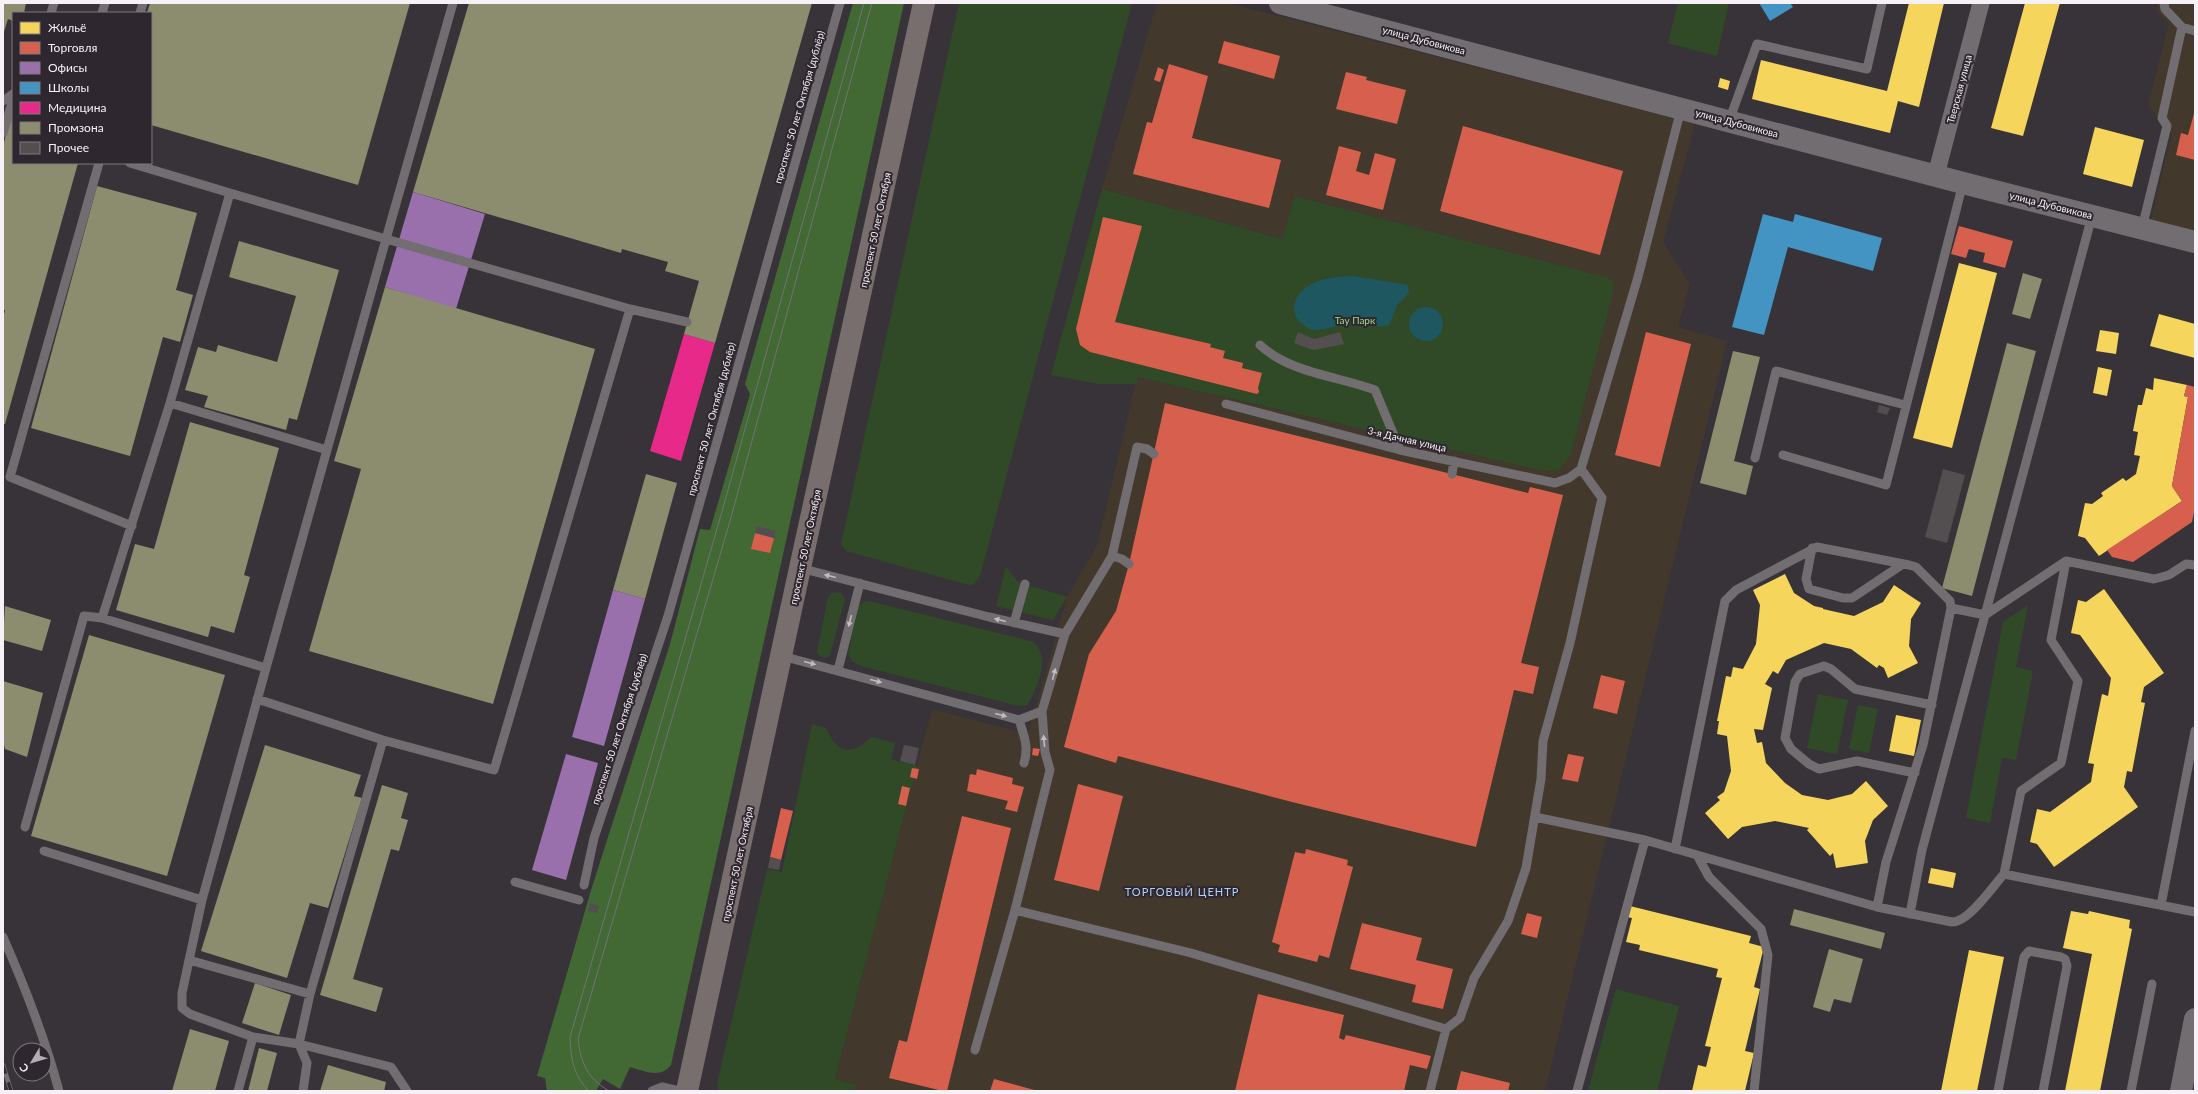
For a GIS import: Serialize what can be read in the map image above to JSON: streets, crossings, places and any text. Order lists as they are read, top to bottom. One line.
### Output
{"streets":{"main road":["проспект 50 лет Октября"],"street":["улица Дубовикова","Тверская улица"],"lane":["проспект 50 лет Октября (дублёр)","3-я Дачная улица"]},"crossings":[["улица Дубовикова","Тверская улица"]],"districts":["ТОРГОВЫЙ ЦЕНТР"],"parks":["Тау Парк"],"legend":["Жильё","Торговля","Офисы","Школы","Медицина","Промзона","Прочее"],"north":"bottom left"}
